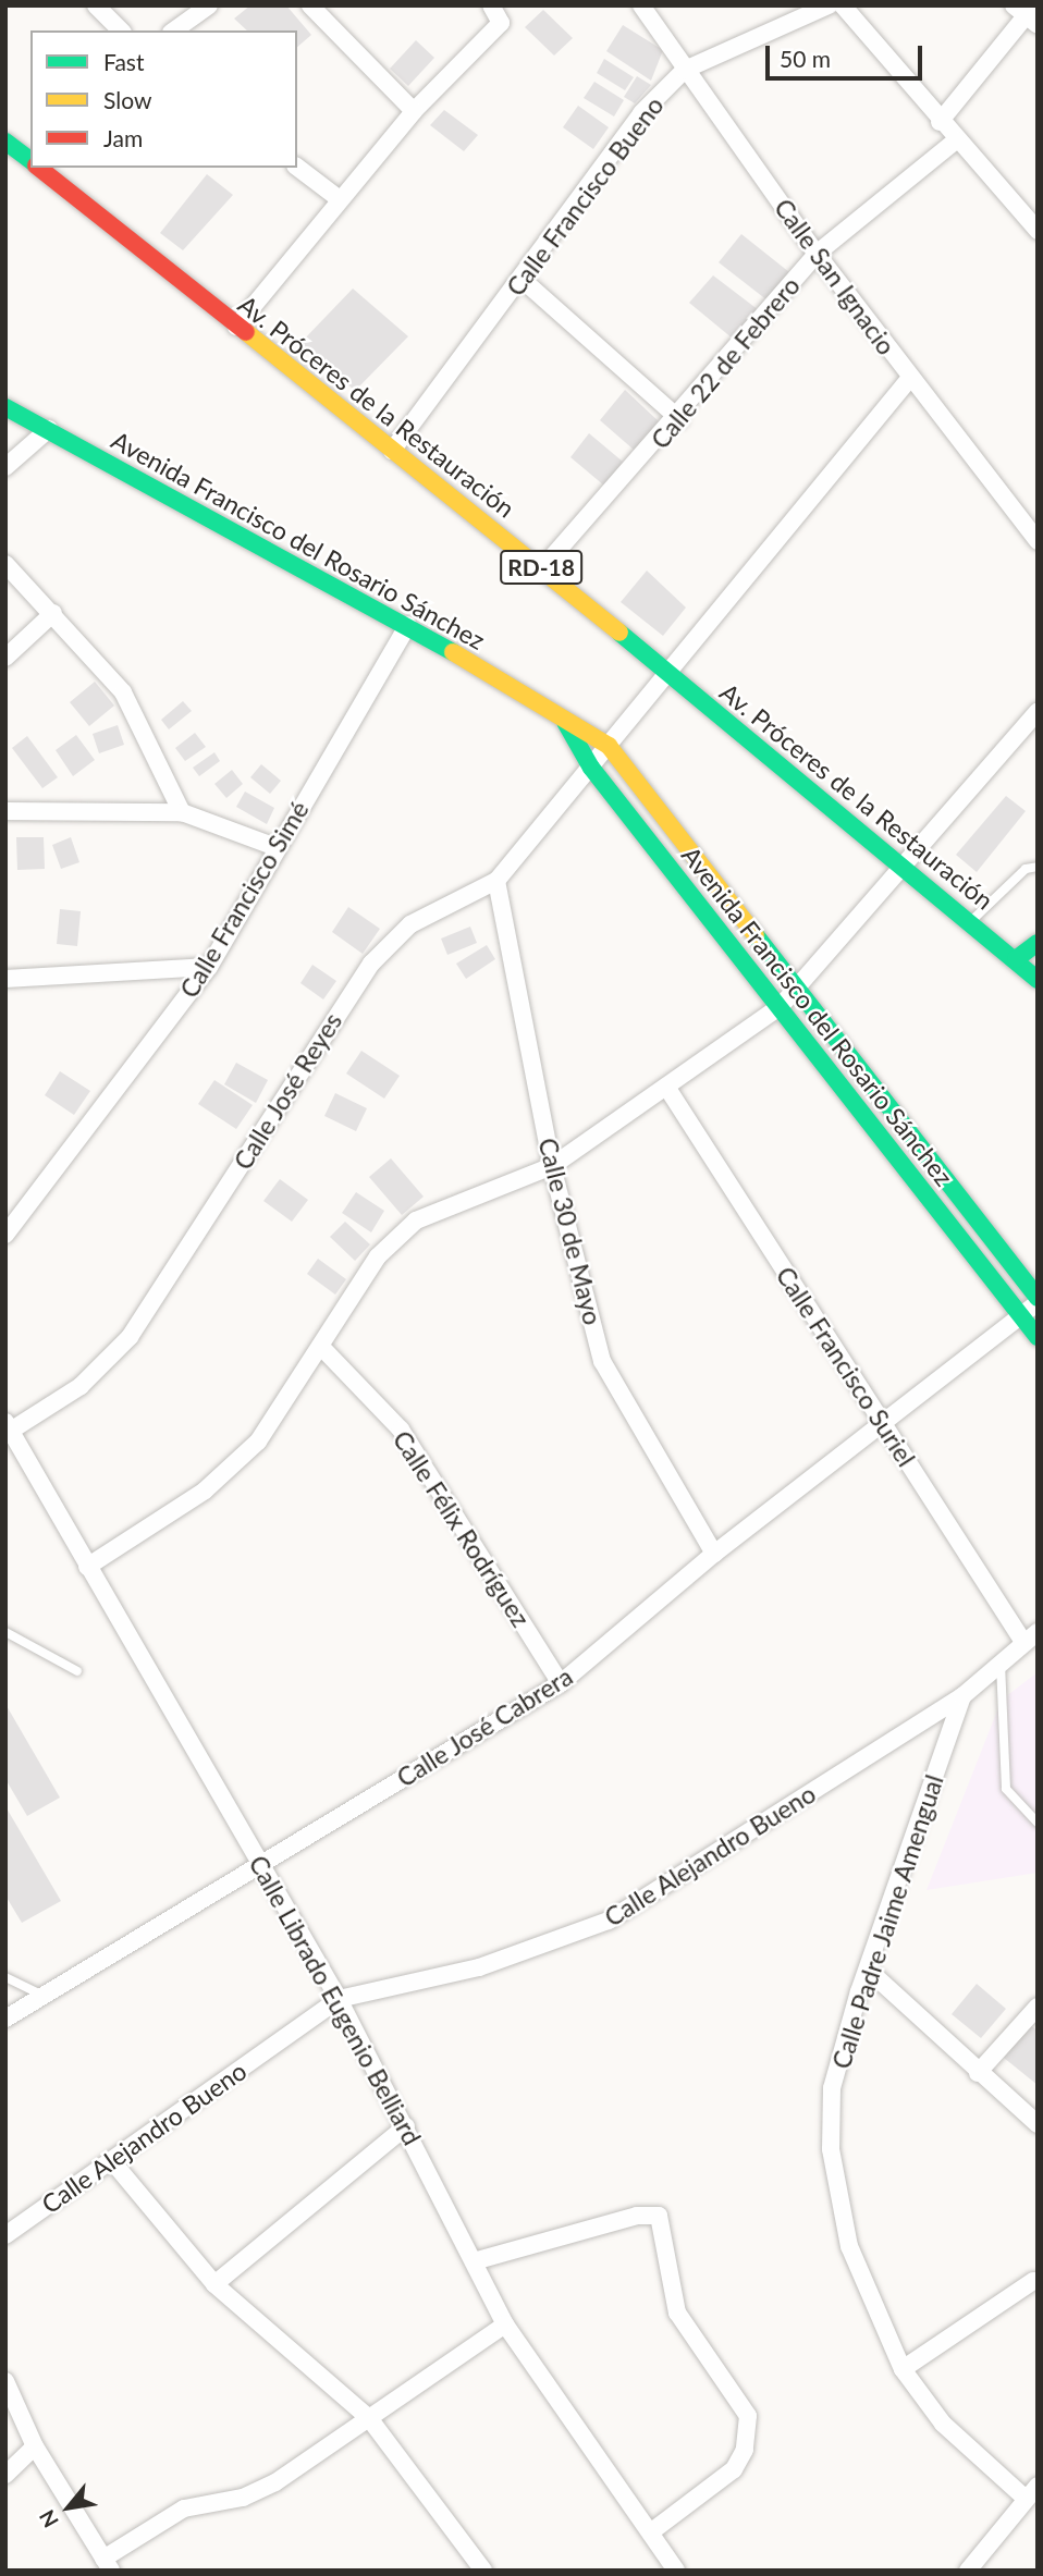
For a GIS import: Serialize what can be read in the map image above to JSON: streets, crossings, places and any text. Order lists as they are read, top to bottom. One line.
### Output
{"streets":{"main road":["Av. Próceres de la Restauración","Avenida Francisco del Rosario Sánchez","RD-18"],"street":["Calle Francisco Bueno","Calle San Ignacio","Calle 22 de Febrero","Calle Francisco Simé","Calle José Reyes","Calle 30 de Mayo","Calle Francisco Suriel","Calle Félix Rodríguez","Calle José Cabrera","Calle Alejandro Bueno","Calle Padre Jaime Amengual","Calle Librado Eugenio Belliard"]},"crossings":[["Calle Francisco Bueno","Calle San Ignacio"],["Calle Francisco Bueno","Av. Próceres de la Restauración"],["Calle San Ignacio","Calle 22 de Febrero"],["Calle San Ignacio","Calle José Reyes"],["Calle 22 de Febrero","Av. Próceres de la Restauración"],["Av. Próceres de la Restauración","Calle José Reyes"],["Avenida Francisco del Rosario Sánchez","Calle Francisco Simé"],["Avenida Francisco del Rosario Sánchez","Calle José Reyes"],["Avenida Francisco del Rosario Sánchez","Calle José Cabrera"],["Calle José Reyes","Calle 30 de Mayo"],["Calle José Reyes","Calle Librado Eugenio Belliard"],["Calle 30 de Mayo","Calle José Cabrera"],["Calle Francisco Suriel","Calle José Cabrera"],["Calle Francisco Suriel","Calle Alejandro Bueno"],["Calle Félix Rodríguez","Calle José Cabrera"],["Calle José Cabrera","Calle Librado Eugenio Belliard"],["Calle Alejandro Bueno","Calle Padre Jaime Amengual"],["Calle Alejandro Bueno","Calle Librado Eugenio Belliard"]],"legend":["Fast","Slow","Jam"],"scale_bar":"50 m","north":"bottom left"}
